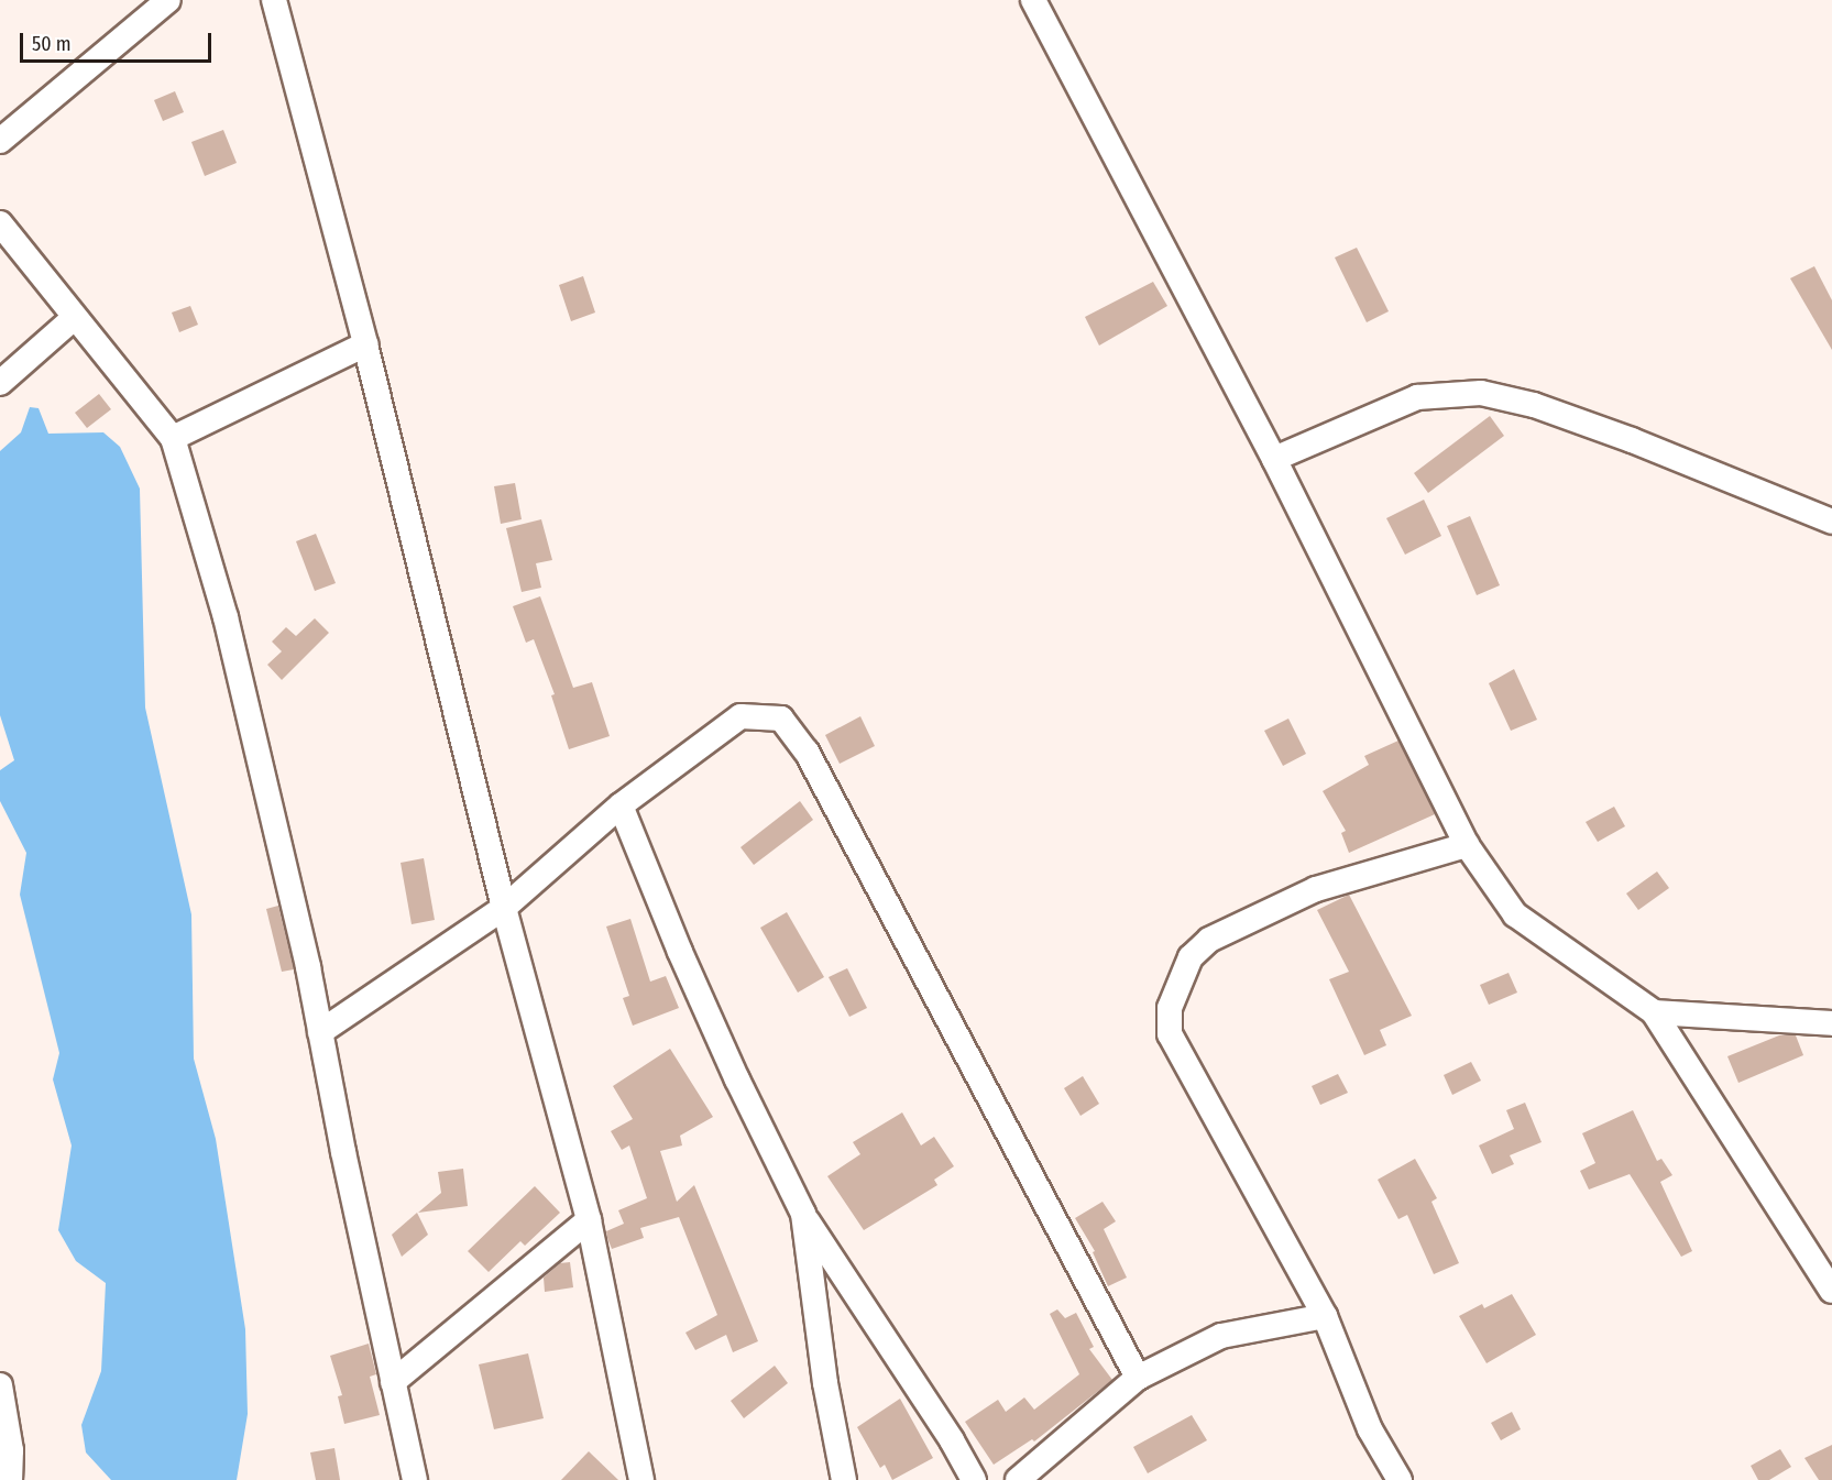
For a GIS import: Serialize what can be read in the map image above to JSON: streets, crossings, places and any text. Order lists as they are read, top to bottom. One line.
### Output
{"scale_bar":"50 m"}
